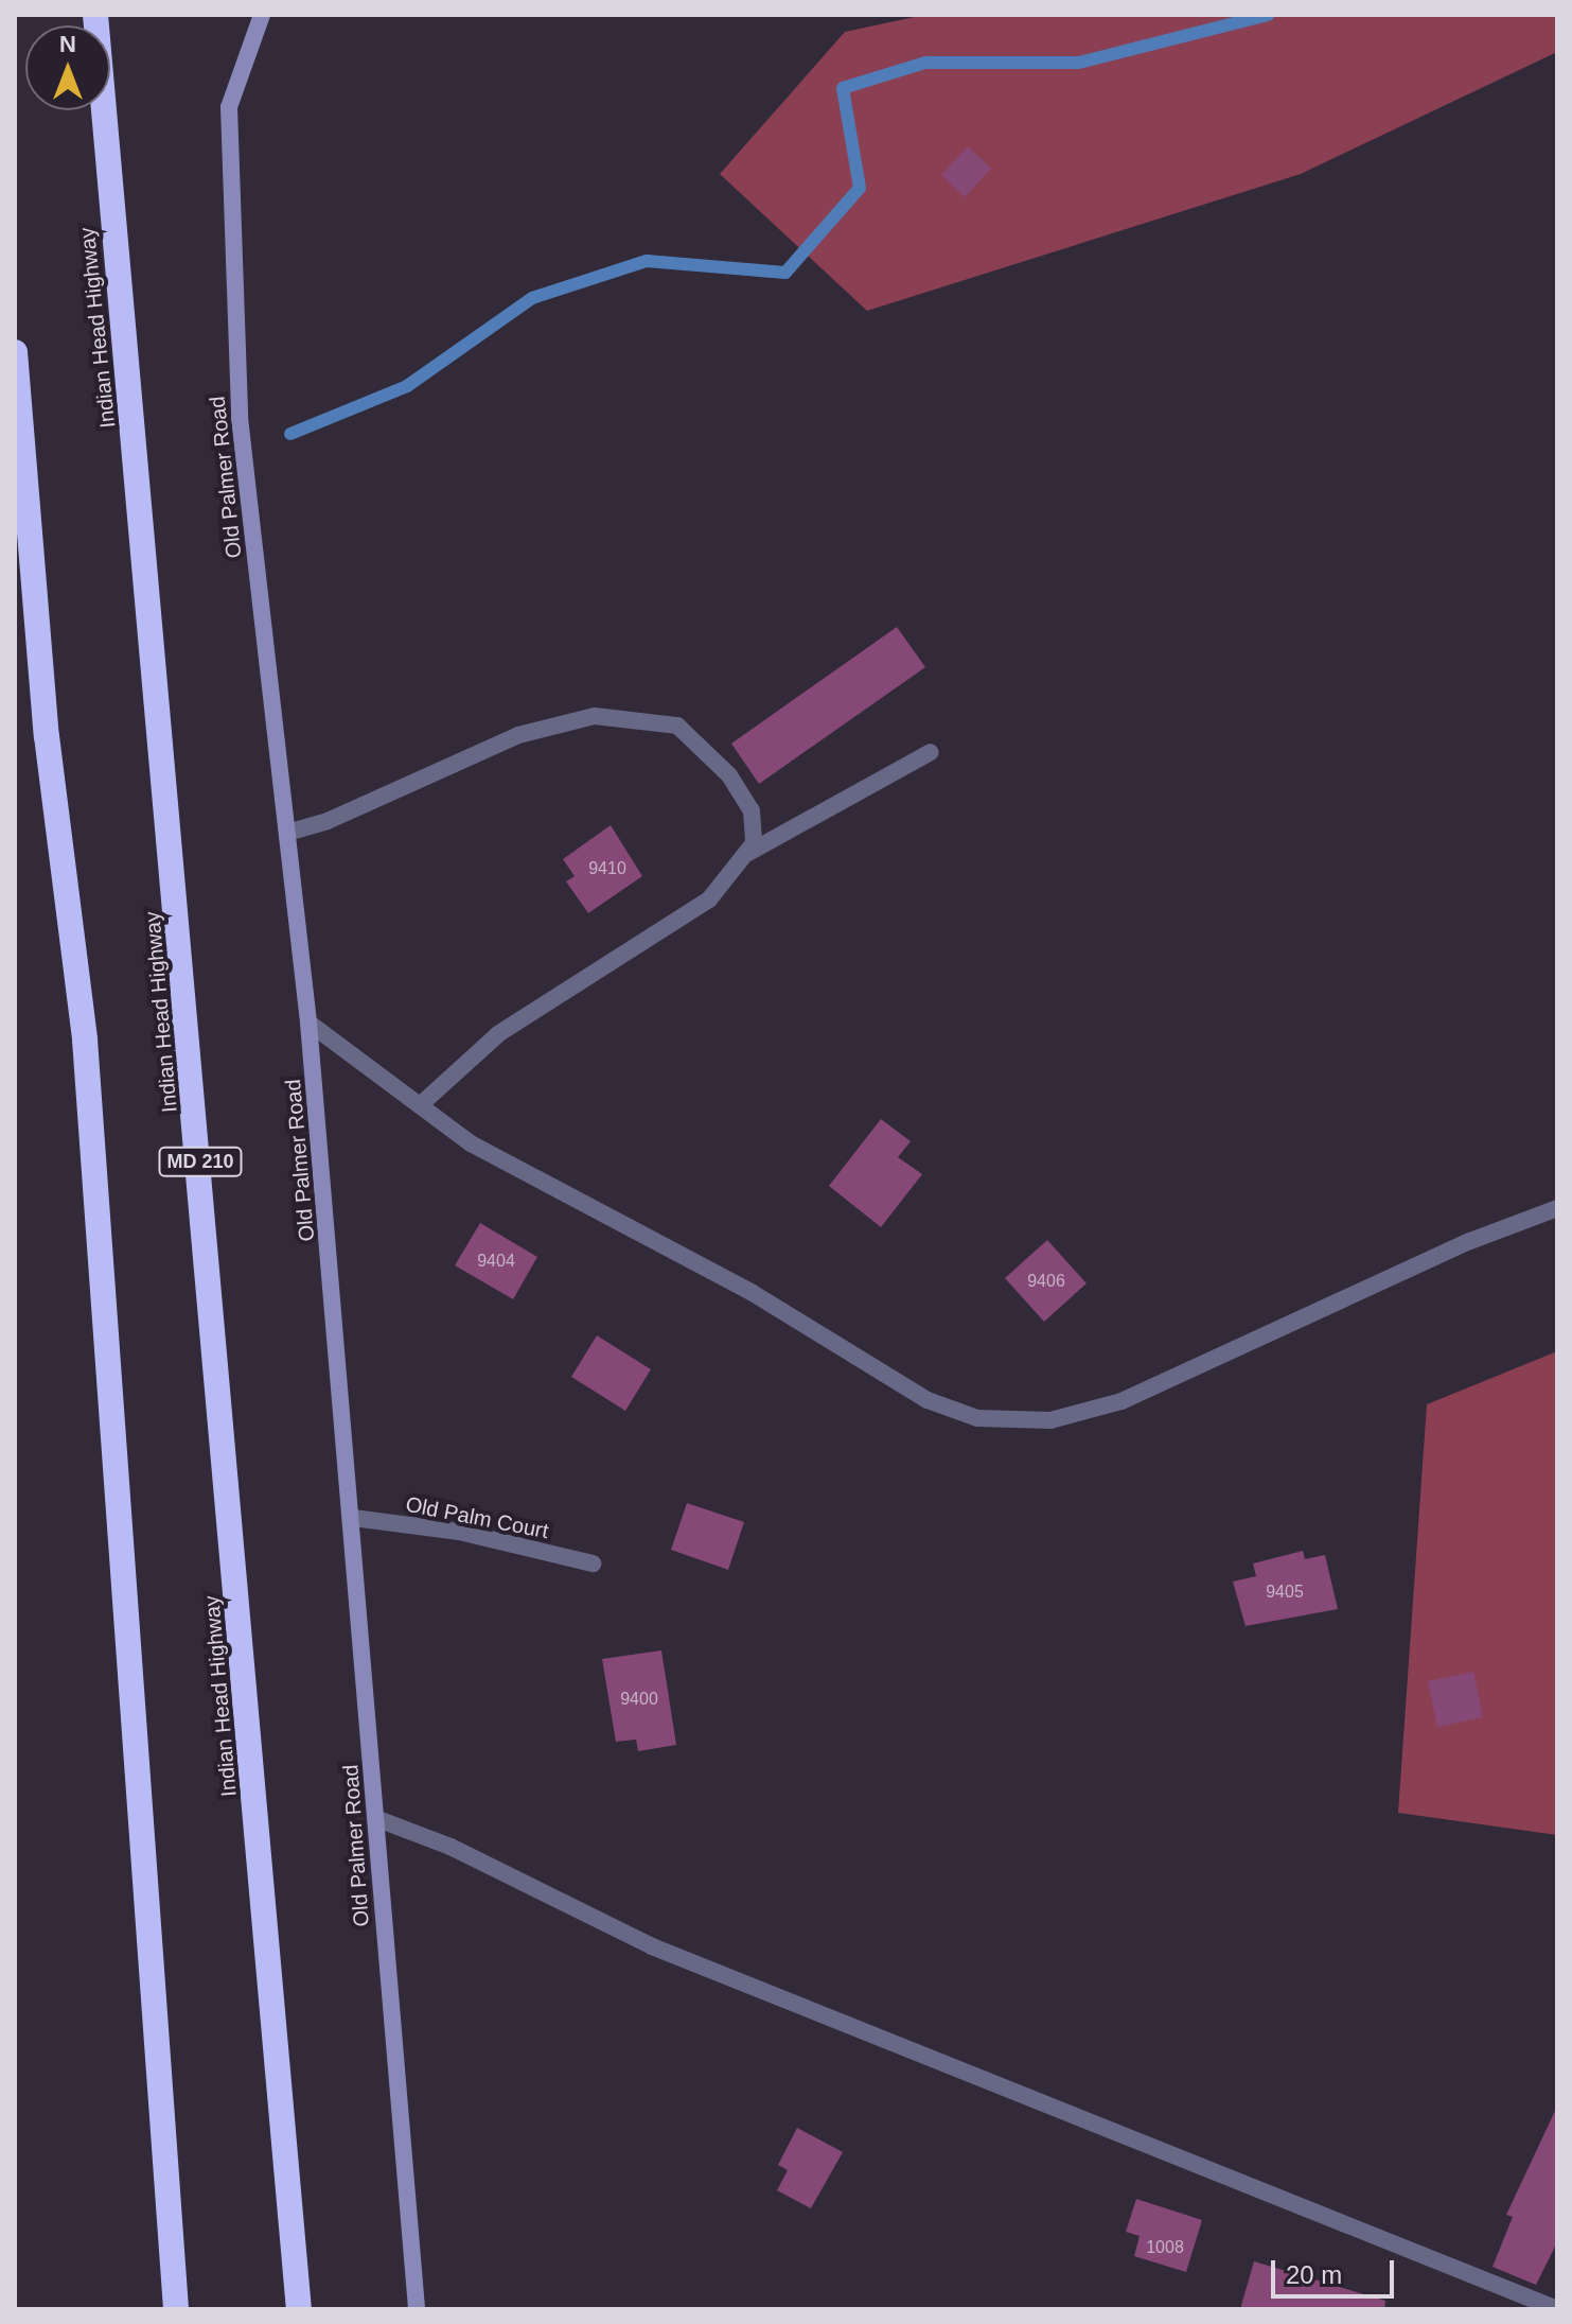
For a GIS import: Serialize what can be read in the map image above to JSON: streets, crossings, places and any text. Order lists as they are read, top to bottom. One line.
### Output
{"streets":{"highway":["Indian Head Highway","MD 210"],"street":["Old Palmer Road","Old Palm Court"]},"crossings":[["Old Palmer Road","Old Palm Court"]],"house_numbers":["9410","9404","9406","9405","9400","1008"],"scale_bar":"20 m","north":"top"}
